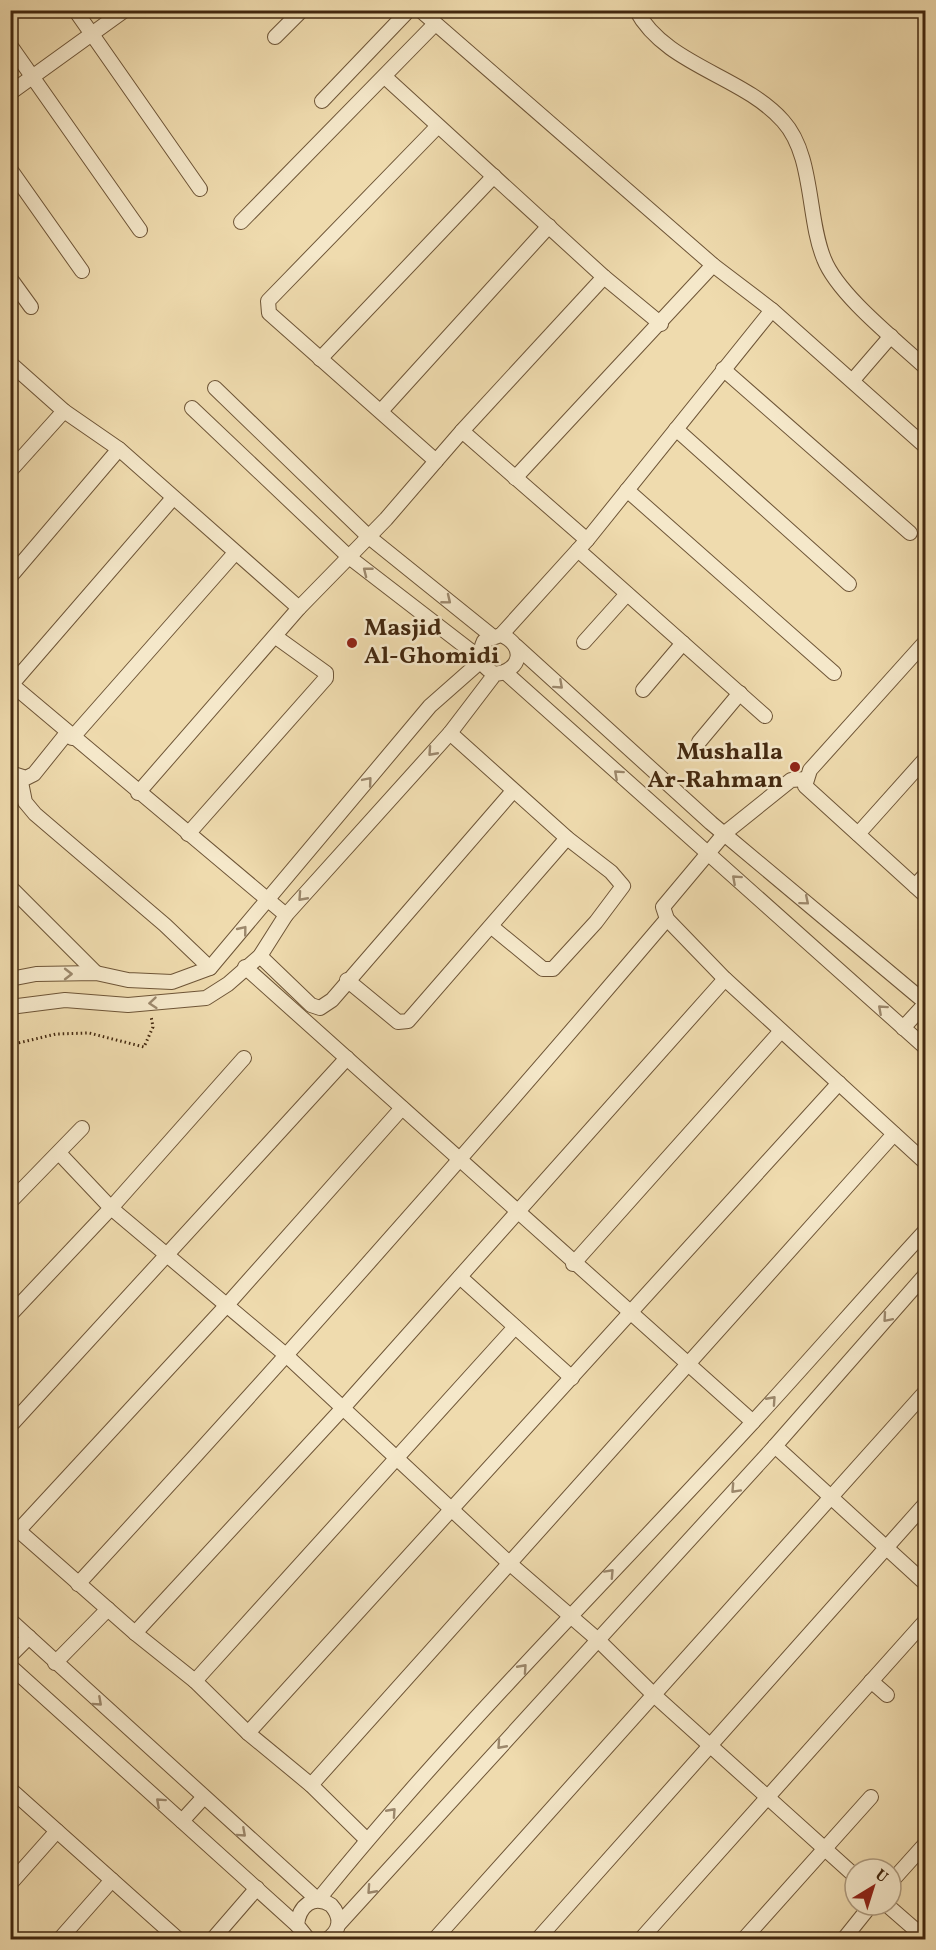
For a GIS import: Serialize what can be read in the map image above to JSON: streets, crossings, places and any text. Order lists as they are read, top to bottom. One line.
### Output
{"places":["Masjid Al-Ghomidi","Mushalla Ar-Rahman"],"north":"top right"}
